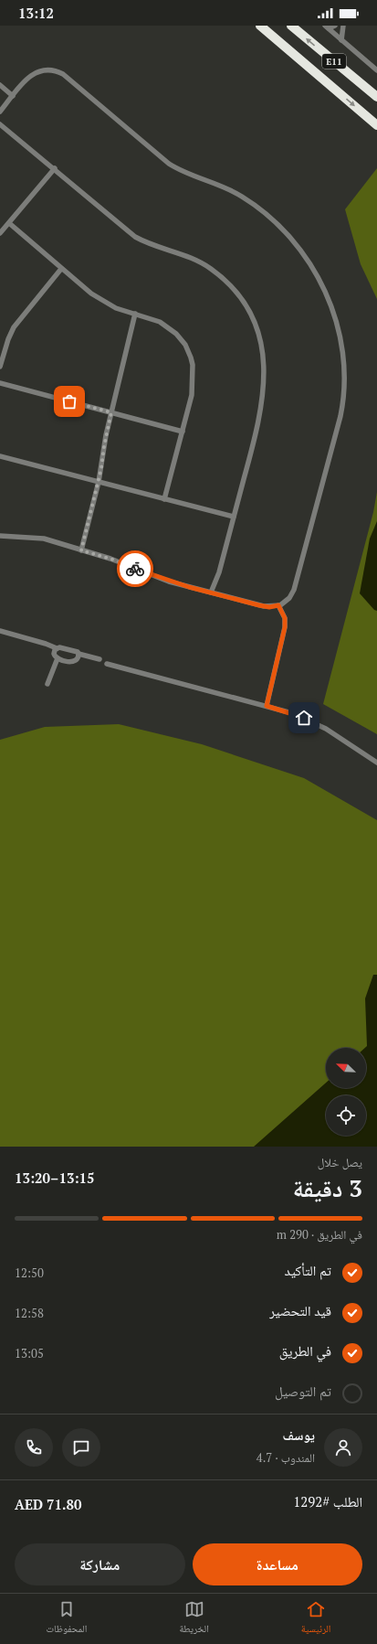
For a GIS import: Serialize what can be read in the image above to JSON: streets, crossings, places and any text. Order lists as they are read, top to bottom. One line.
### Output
{"streets":{"highway":["E11"]},"north":"top left","page":{"status":"13:12","heading":["3 دقيقة","يصل خلال","13:15–13:20"],"panel":["يوسف","المندوب · 4.7","الطلب #1292","AED 71.80"],"bar":"في الطريق · 290 m","list":[["تم التأكيد","12:50"],["قيد التحضير","12:58"],["في الطريق","13:05"],"تم التوصيل"],"buttons":["مساعدة","مشاركة"],"tabs":["الرئيسية","الخريطة","المحفوظات"]}}
